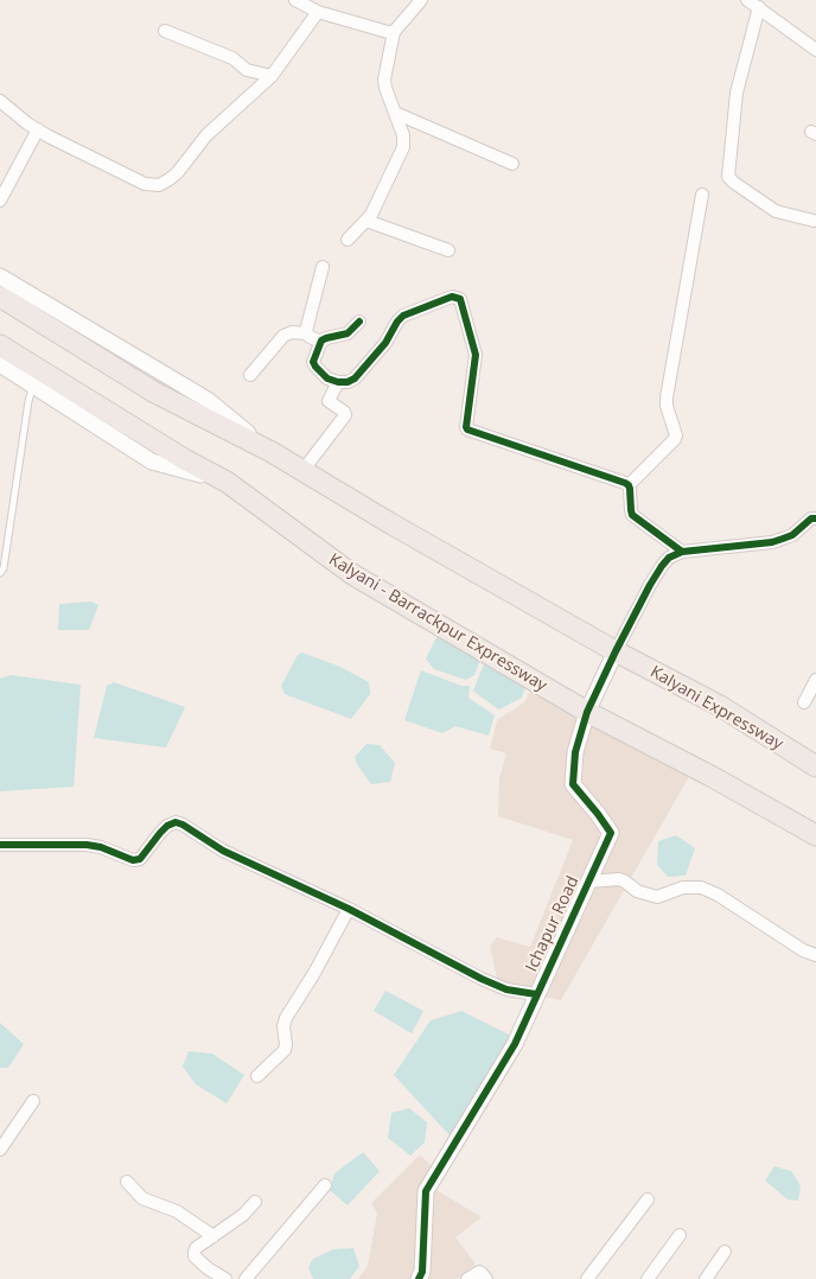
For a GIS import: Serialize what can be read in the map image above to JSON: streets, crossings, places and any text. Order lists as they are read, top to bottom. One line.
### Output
{"streets":{"highway":["Kalyani - Barrackpur Expressway","Kalyani Expressway"],"street":["Ichapur Road"]},"crossings":[["Kalyani - Barrackpur Expressway","Ichapur Road"]]}
